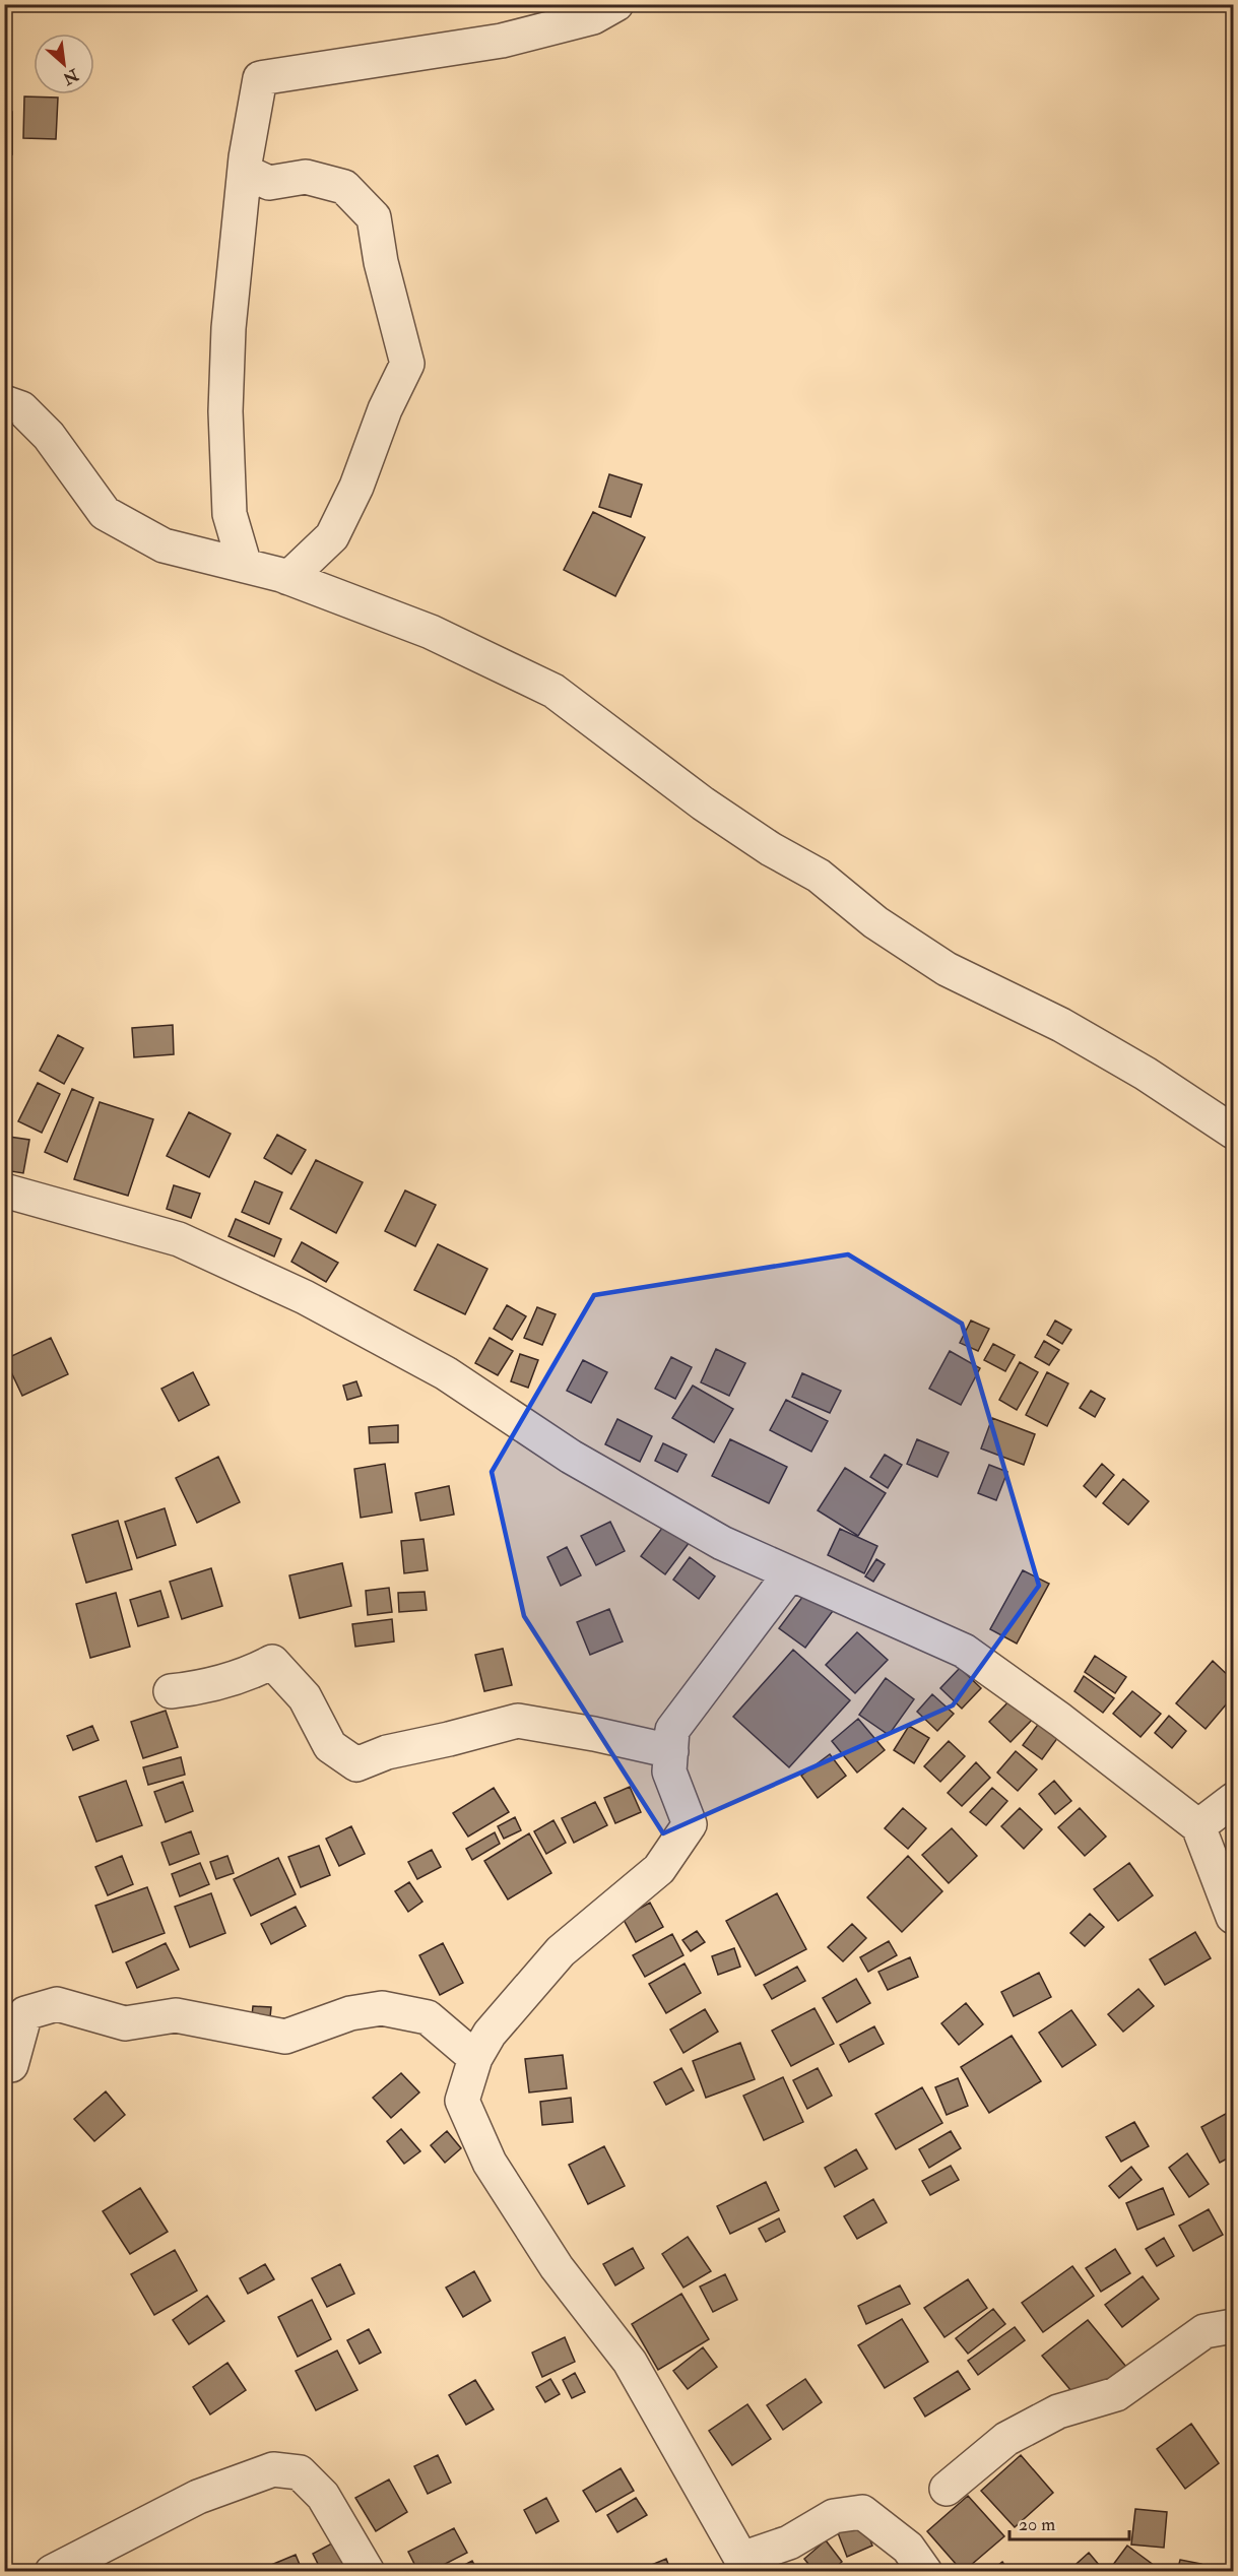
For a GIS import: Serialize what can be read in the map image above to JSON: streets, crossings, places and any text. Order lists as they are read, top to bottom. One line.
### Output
{"scale_bar":"20 m","north":"bottom right"}
